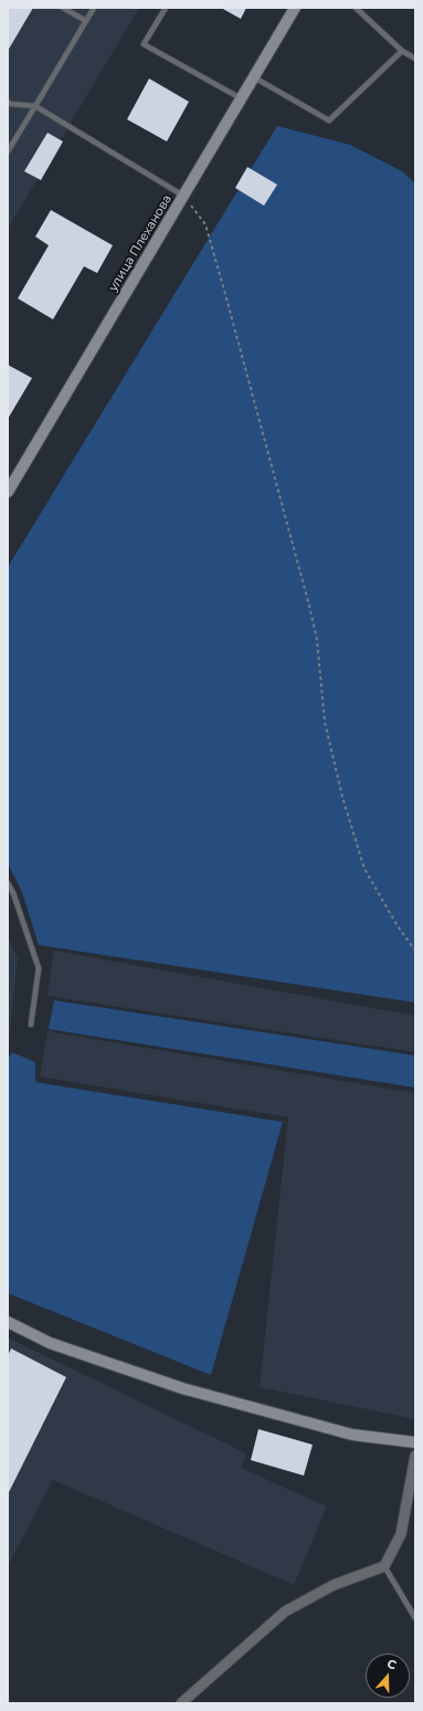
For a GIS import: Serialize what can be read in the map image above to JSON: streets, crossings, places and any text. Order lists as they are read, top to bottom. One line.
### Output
{"streets":{"main road":["улица Плеханова"]},"north":"top"}
